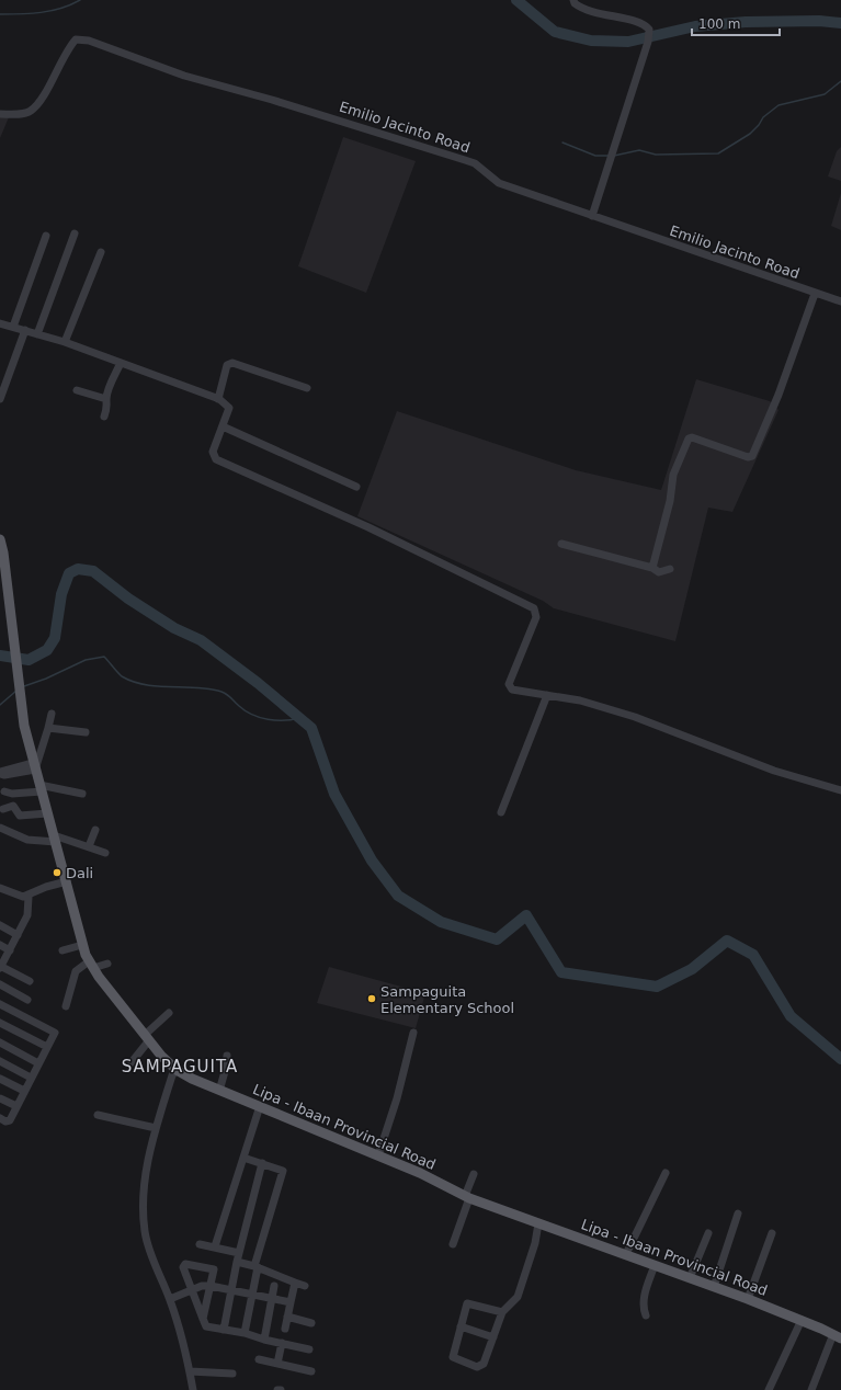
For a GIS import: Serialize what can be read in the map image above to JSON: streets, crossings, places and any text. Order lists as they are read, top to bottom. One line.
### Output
{"streets":{"main road":["Lipa - Ibaan Provincial Road"],"street":["Emilio Jacinto Road"]},"districts":["SAMPAGUITA"],"places":["Dali","Sampaguita Elementary School"],"scale_bar":"100 m"}
